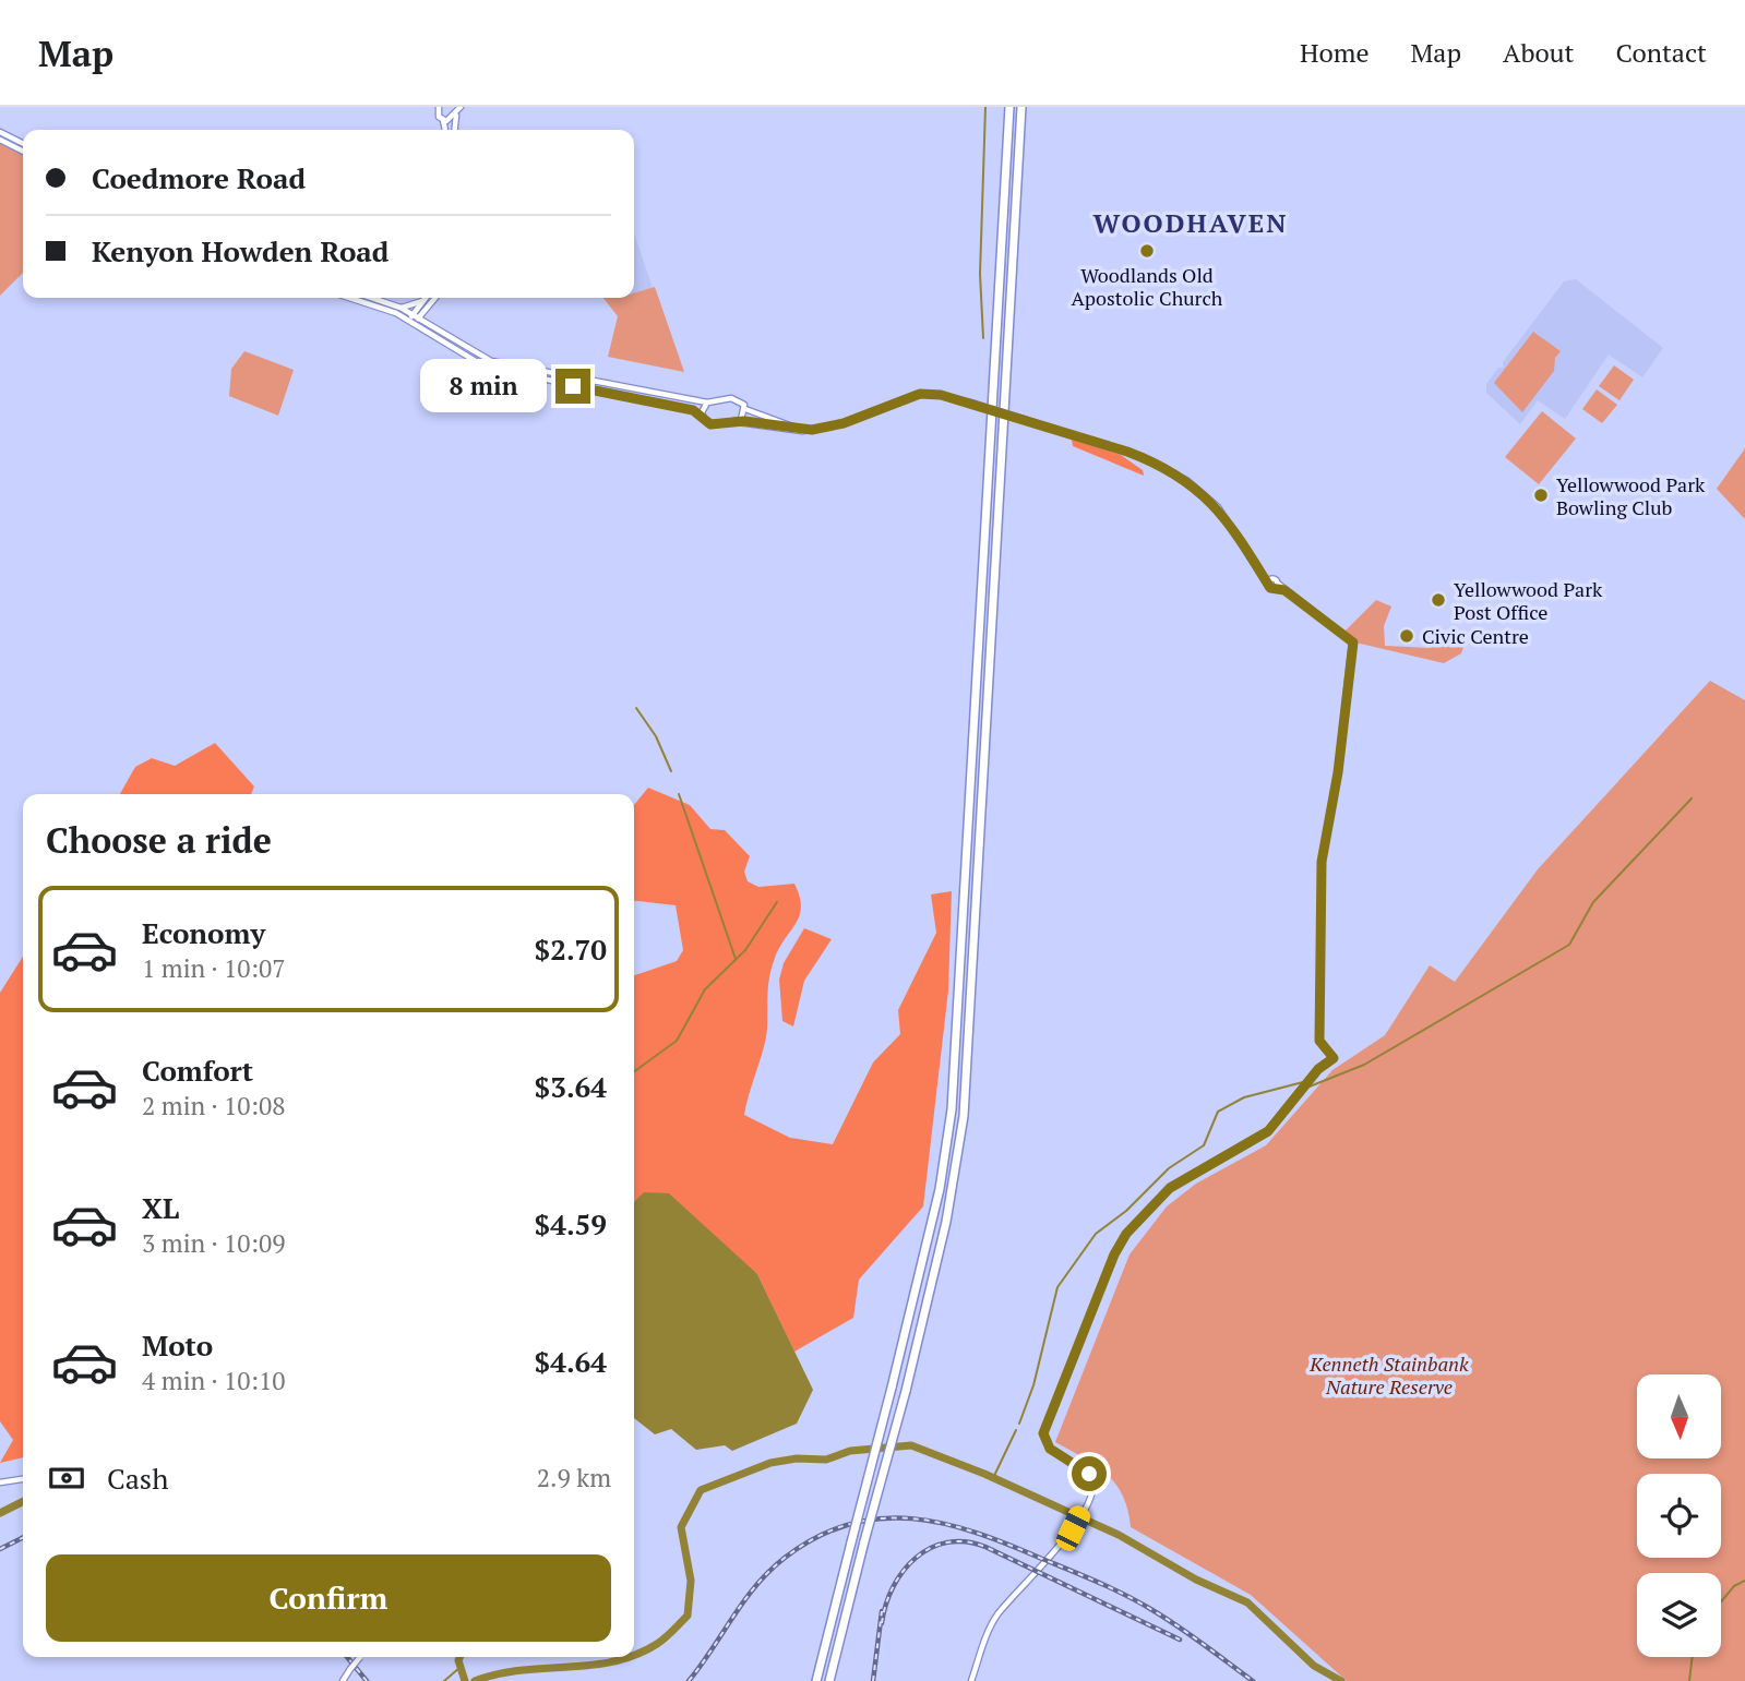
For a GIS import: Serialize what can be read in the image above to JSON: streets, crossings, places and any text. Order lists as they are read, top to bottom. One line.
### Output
{"districts":["WOODHAVEN"],"parks":["Kenneth Stainbank Nature Reserve"],"places":["Woodlands Old Apostolic Church","Yellowwood Park Bowling Club","Yellowwood Park Post Office","Civic Centre"],"north":"bottom","page":{"header":"Map","nav":["Home","Map","About","Contact"],"banner":["Coedmore Road","Kenyon Howden Road"],"bubble":"8 min","heading":"Choose a ride","list":[{"name":"Economy","note":"1 min · 10:07","value":"$2.70"},{"name":"Comfort","note":"2 min · 10:08","value":"$3.64"},{"name":"XL","note":"3 min · 10:09","value":"$4.59"},{"name":"Moto","note":"4 min · 10:10","value":"$4.64"}],"pay":["Cash","2.9 km"],"buttons":"Confirm"}}
